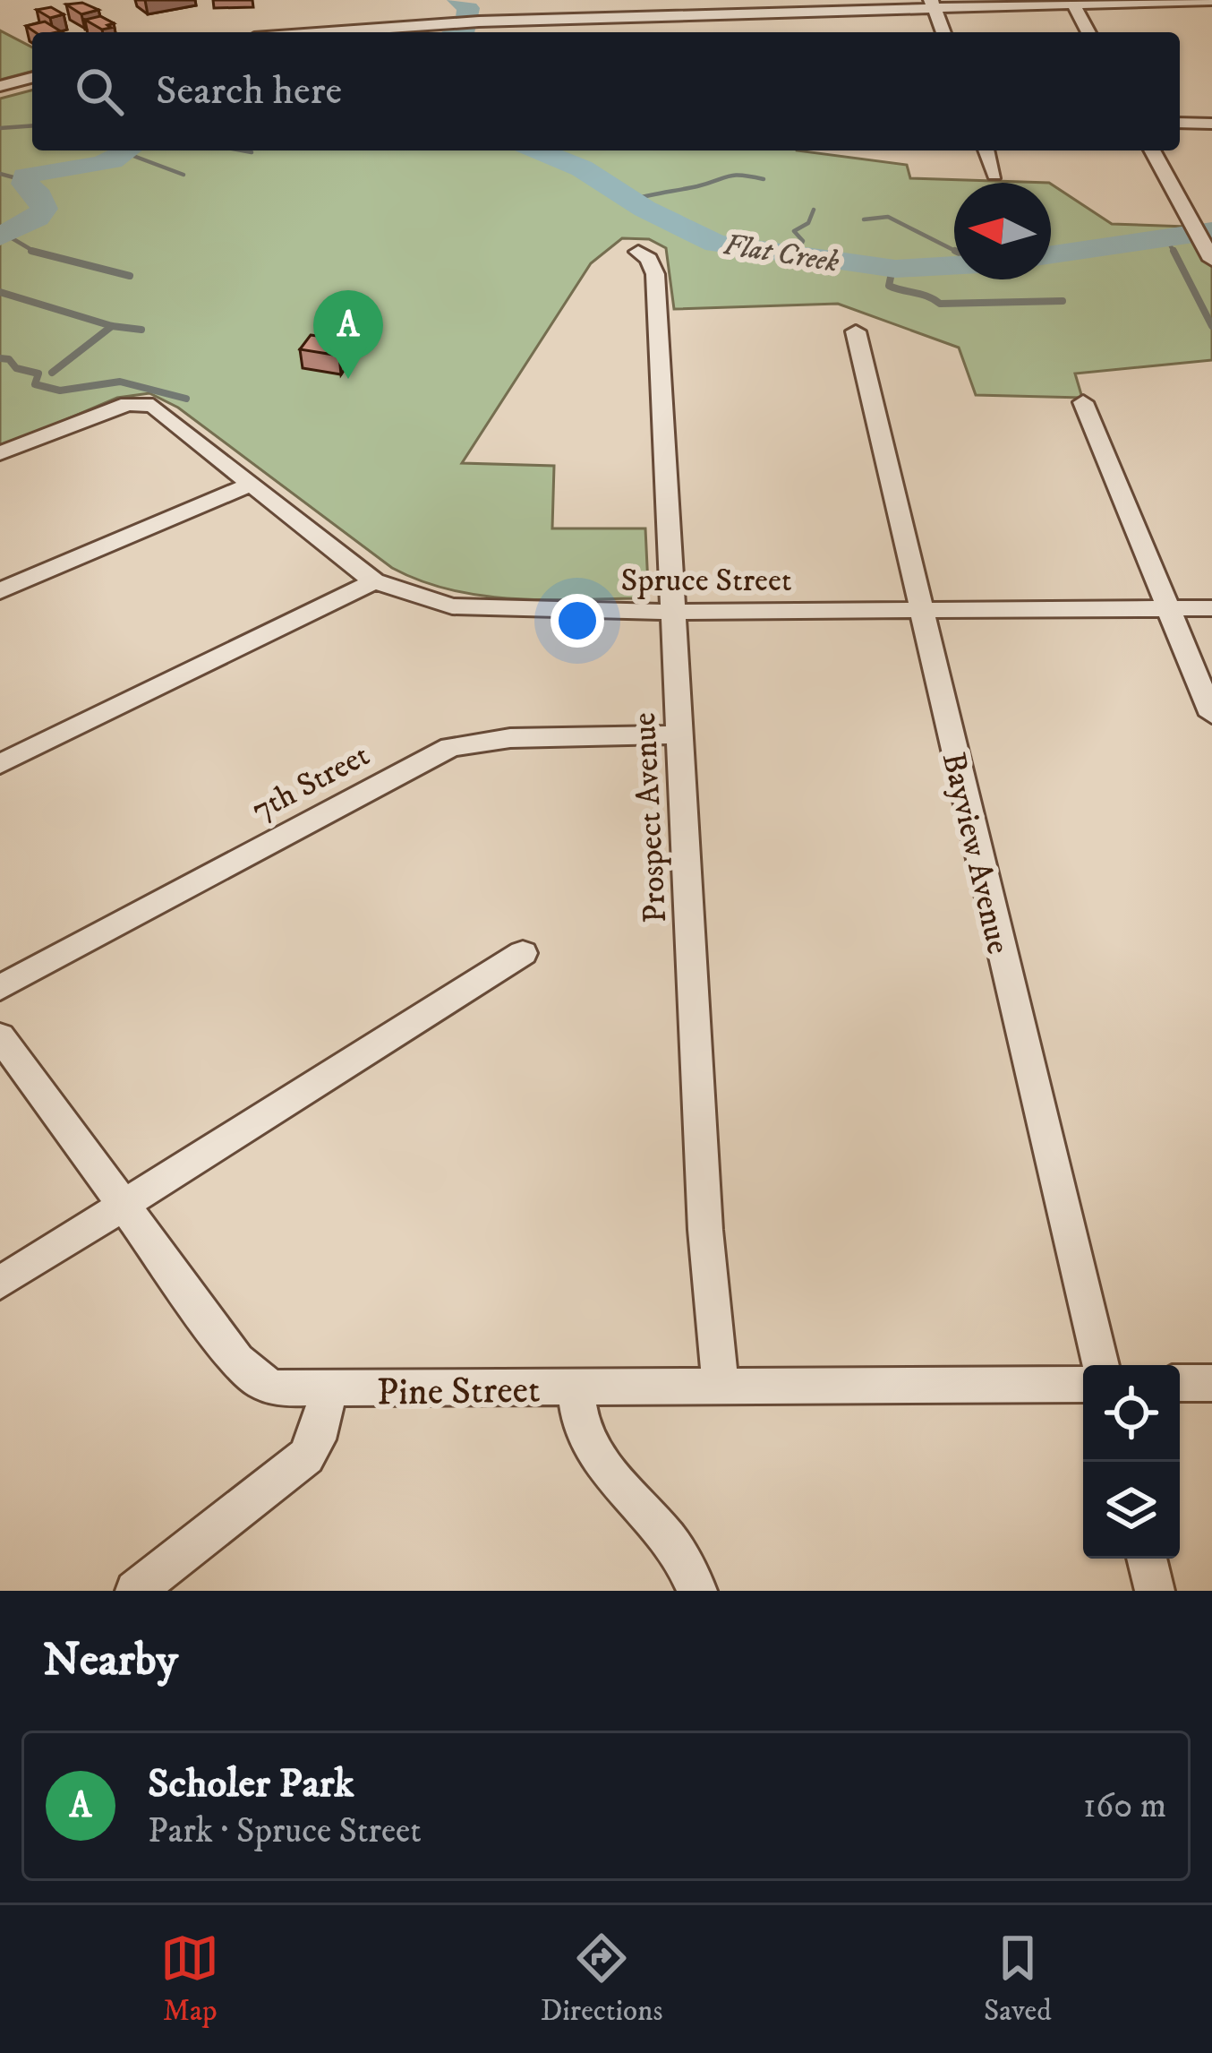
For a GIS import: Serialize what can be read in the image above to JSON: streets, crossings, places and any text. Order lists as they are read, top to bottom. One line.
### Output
{"streets":{"street":["Spruce Street","7th Street","Prospect Avenue","Bayview Avenue","Pine Street"]},"crossings":[["Spruce Street","Prospect Avenue"],["Spruce Street","Bayview Avenue"],["7th Street","Prospect Avenue"],["Prospect Avenue","Pine Street"]],"water":["Flat Creek"],"north":"left","page":{"search":"Search here","pins":"A","heading":"Nearby","list":[{"mark":"A","name":"Scholer Park","note":"Park · Spruce Street","value":"160 m"}],"nav":["Map","Directions","Saved"]}}
